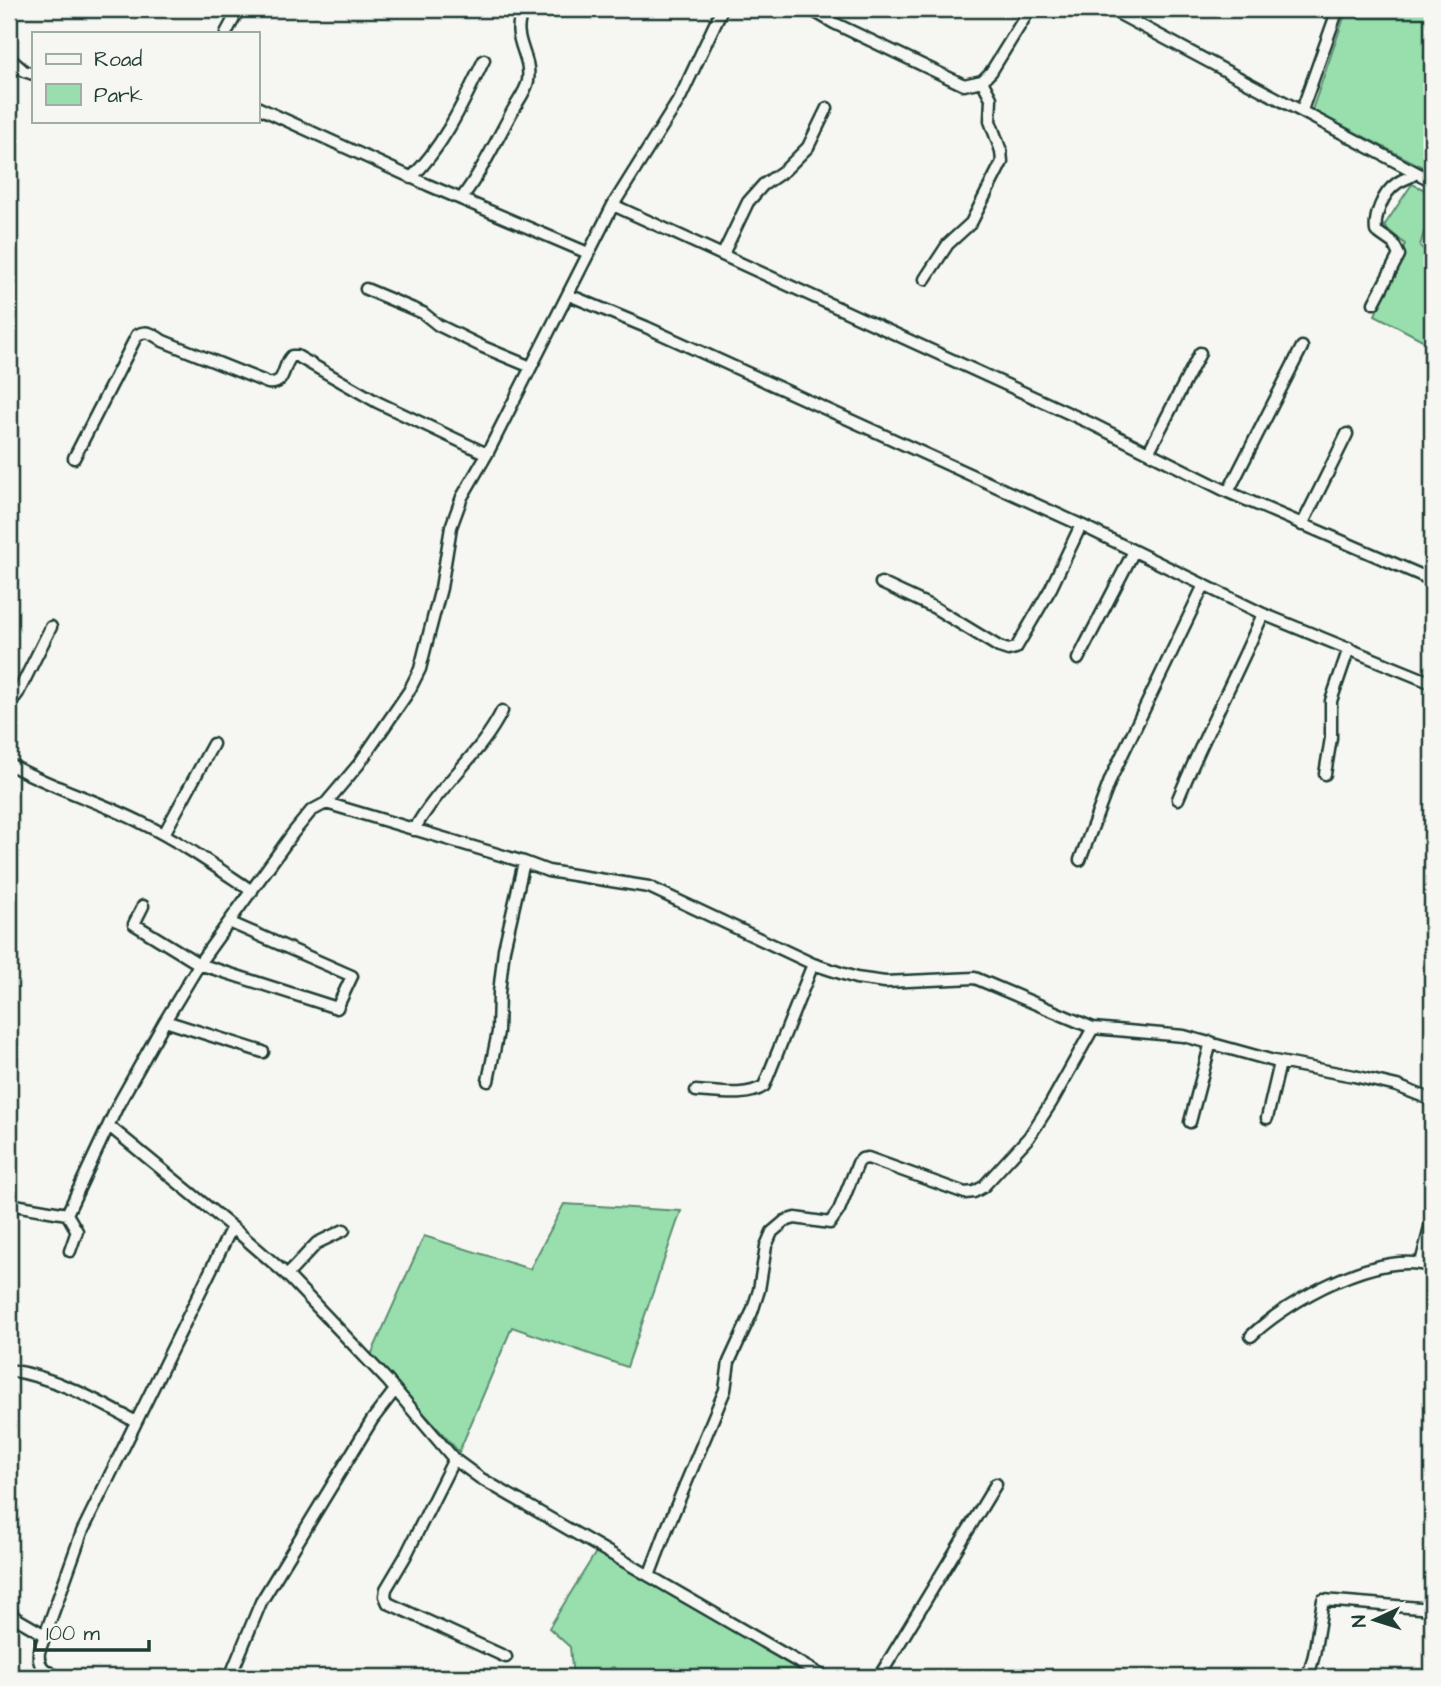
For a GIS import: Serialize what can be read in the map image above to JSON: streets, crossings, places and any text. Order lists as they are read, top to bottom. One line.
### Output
{"legend":["Road","Park"],"scale_bar":"100 m","north":"left"}
